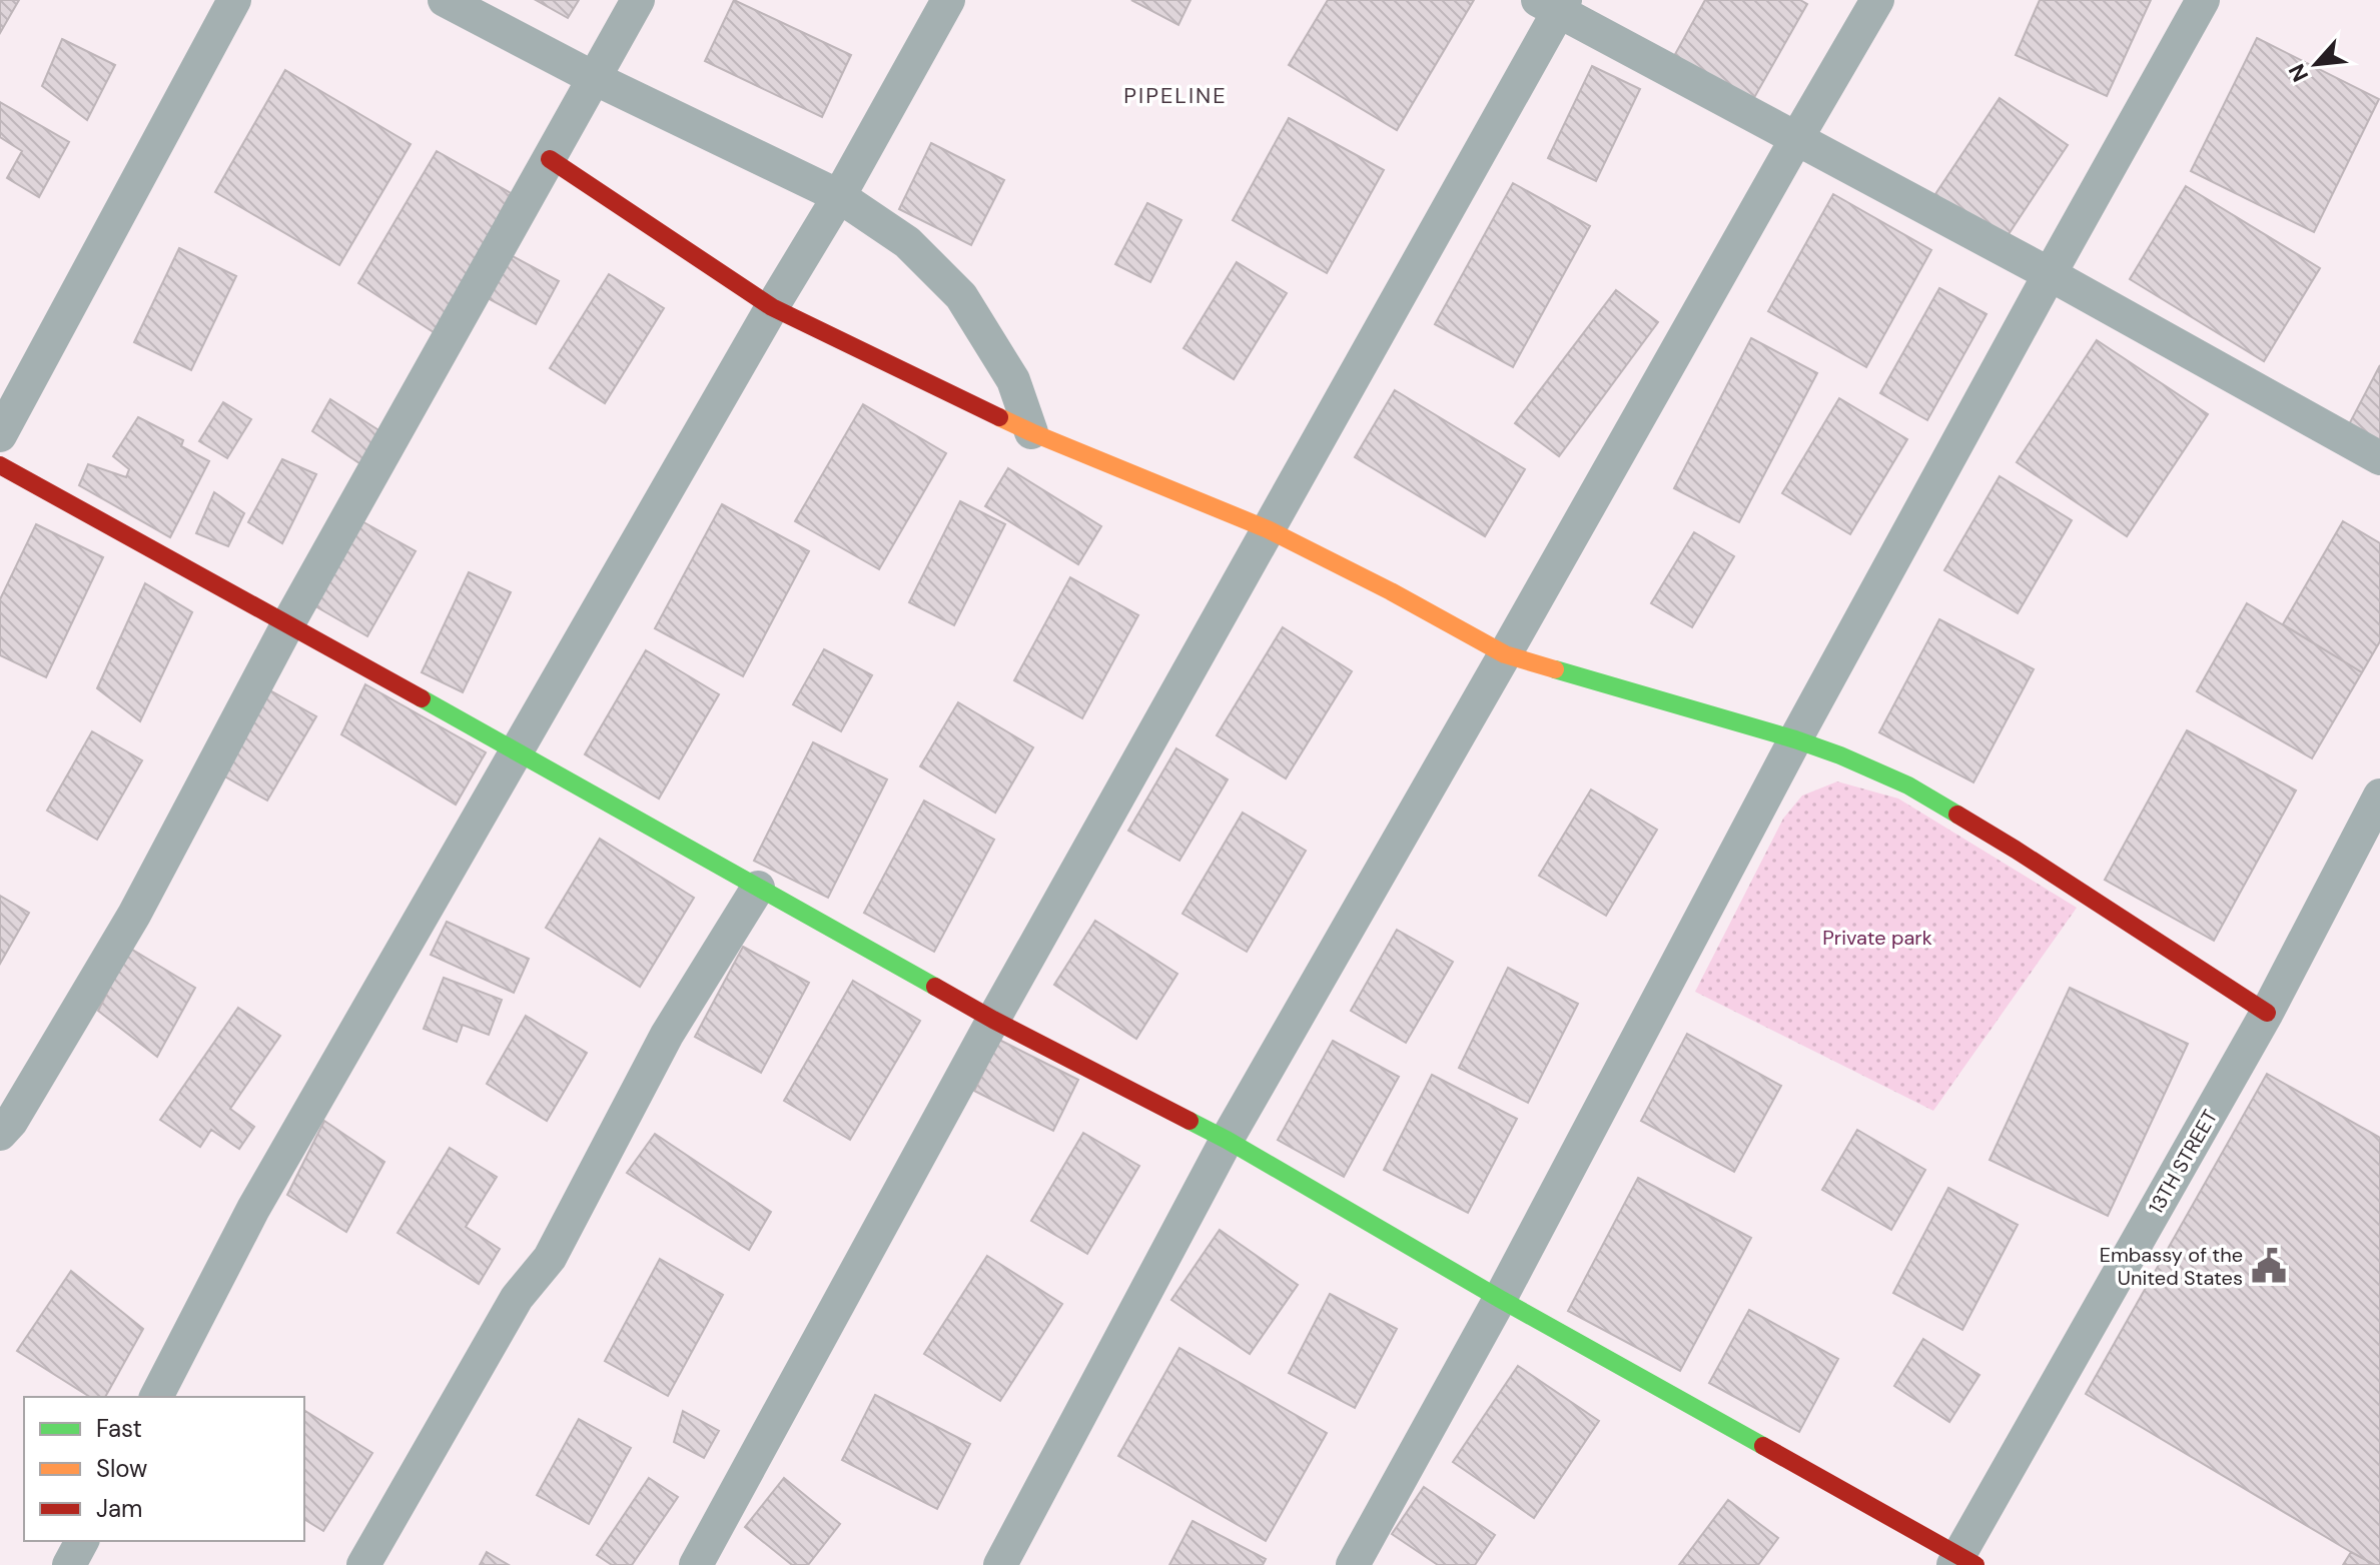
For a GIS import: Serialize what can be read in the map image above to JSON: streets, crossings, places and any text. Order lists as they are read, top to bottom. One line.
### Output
{"streets":{"street":["13TH STREET"]},"districts":["PIPELINE"],"parks":["Private park"],"places":{"public building":["Embassy of the United States"]},"legend":["Fast","Slow","Jam"],"north":"bottom left"}
